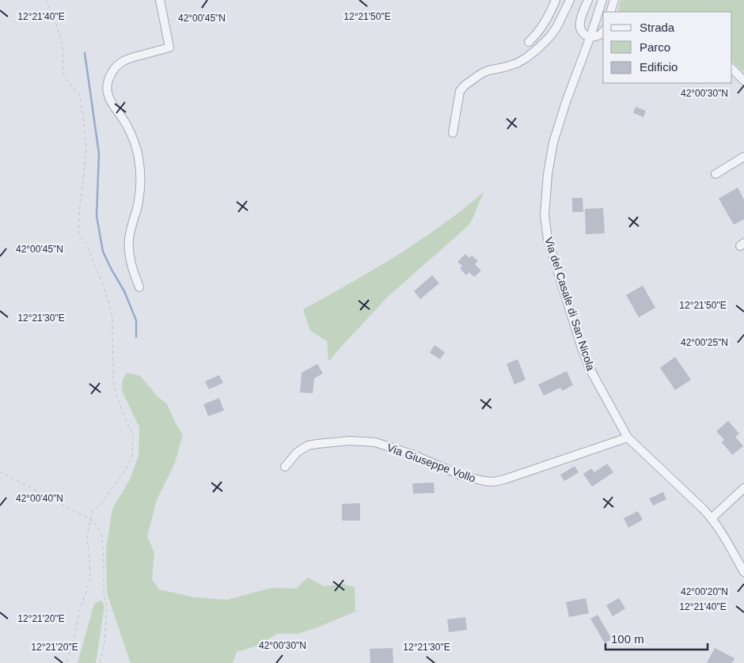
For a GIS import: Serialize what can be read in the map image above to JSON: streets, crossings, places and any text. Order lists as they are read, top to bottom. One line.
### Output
{"streets":{"street":["Via del Casale di San Nicola","Via Giuseppe Vollo"]},"crossings":[["Via del Casale di San Nicola","Via Giuseppe Vollo"]],"legend":["Strada","Parco","Edificio"],"scale_bar":"100 m","coordinates":["12°21'50\"E","12°21'40\"E","42°00'45\"N","42°00'30\"N","12°21'30\"E","42°00'25\"N","42°00'40\"N","42°00'20\"N","12°21'20\"E"]}
